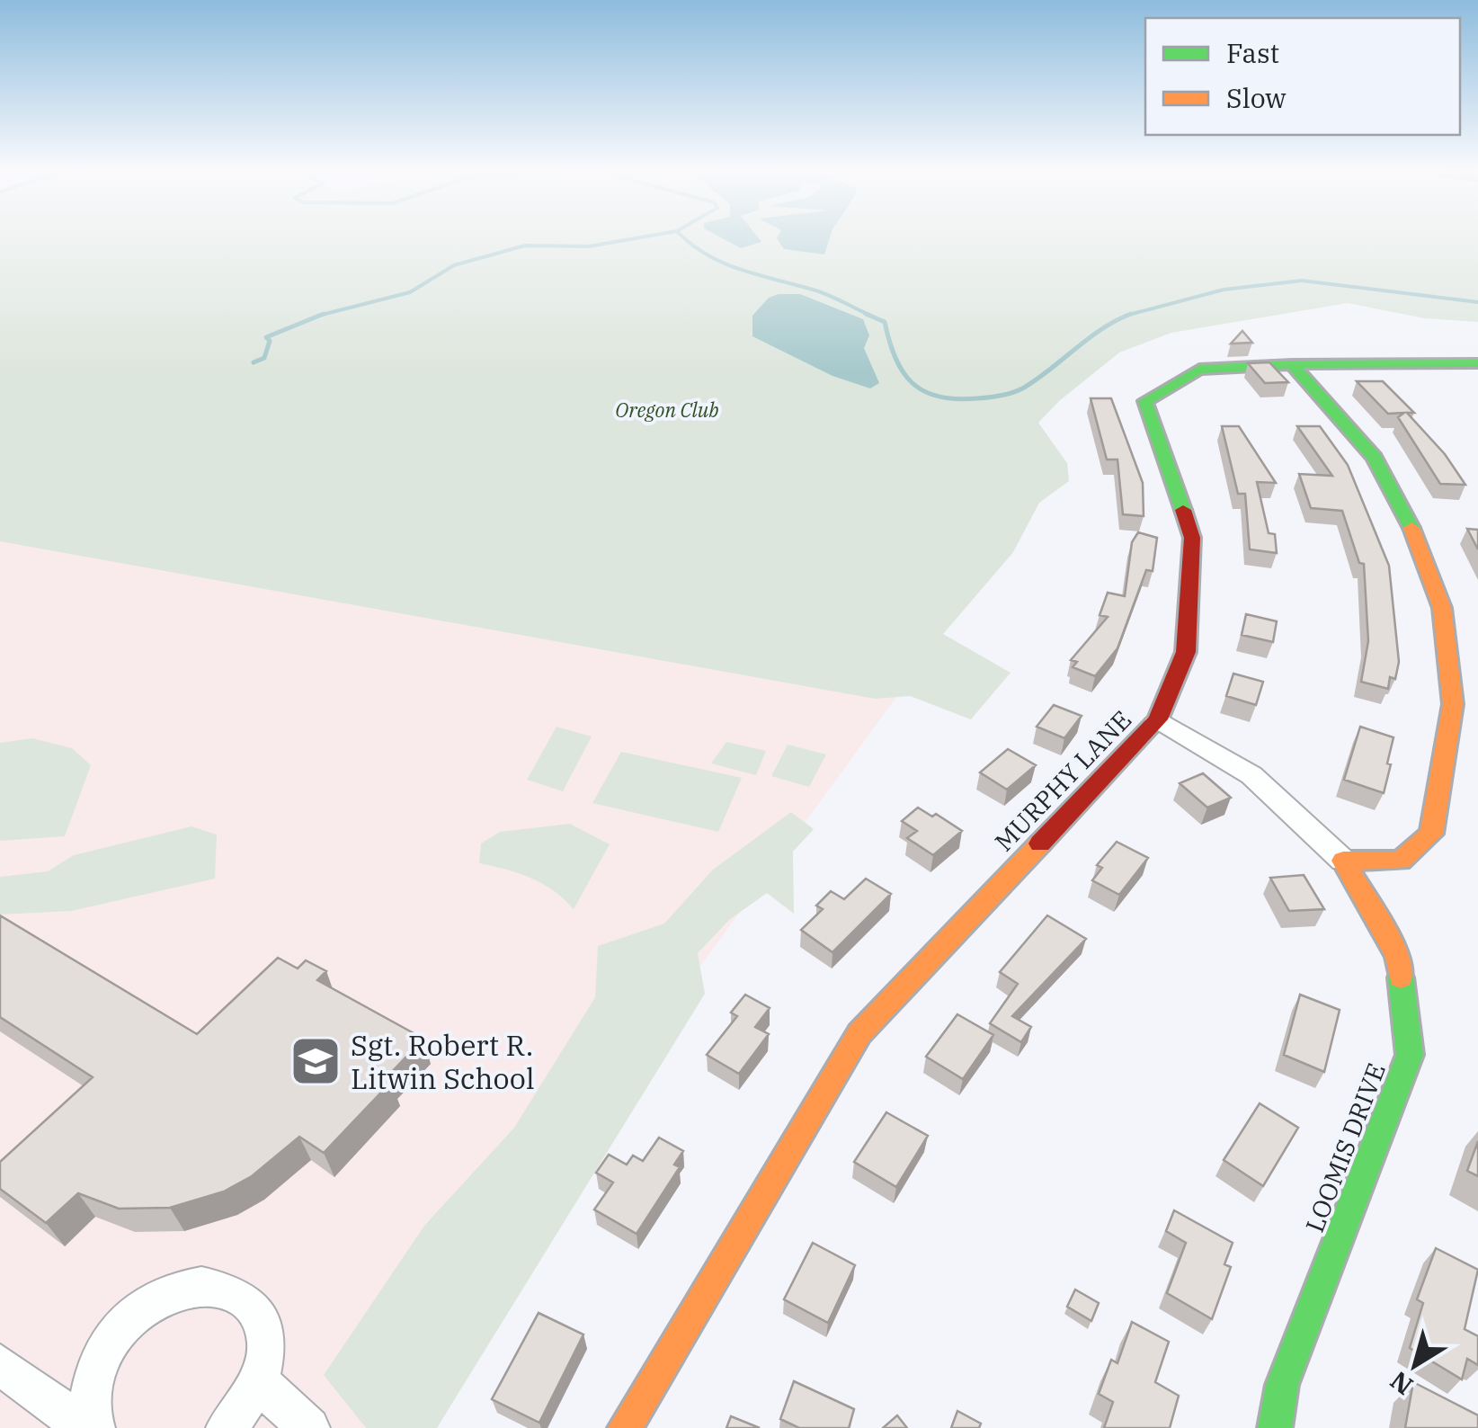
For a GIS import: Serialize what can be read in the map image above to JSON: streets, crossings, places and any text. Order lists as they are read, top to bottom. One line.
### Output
{"streets":{"street":["MURPHY LANE","LOOMIS DRIVE"]},"parks":["Oregon Club"],"places":{"school or university":["Sgt. Robert R. Litwin School"]},"legend":["Fast","Slow"],"north":"bottom left"}
